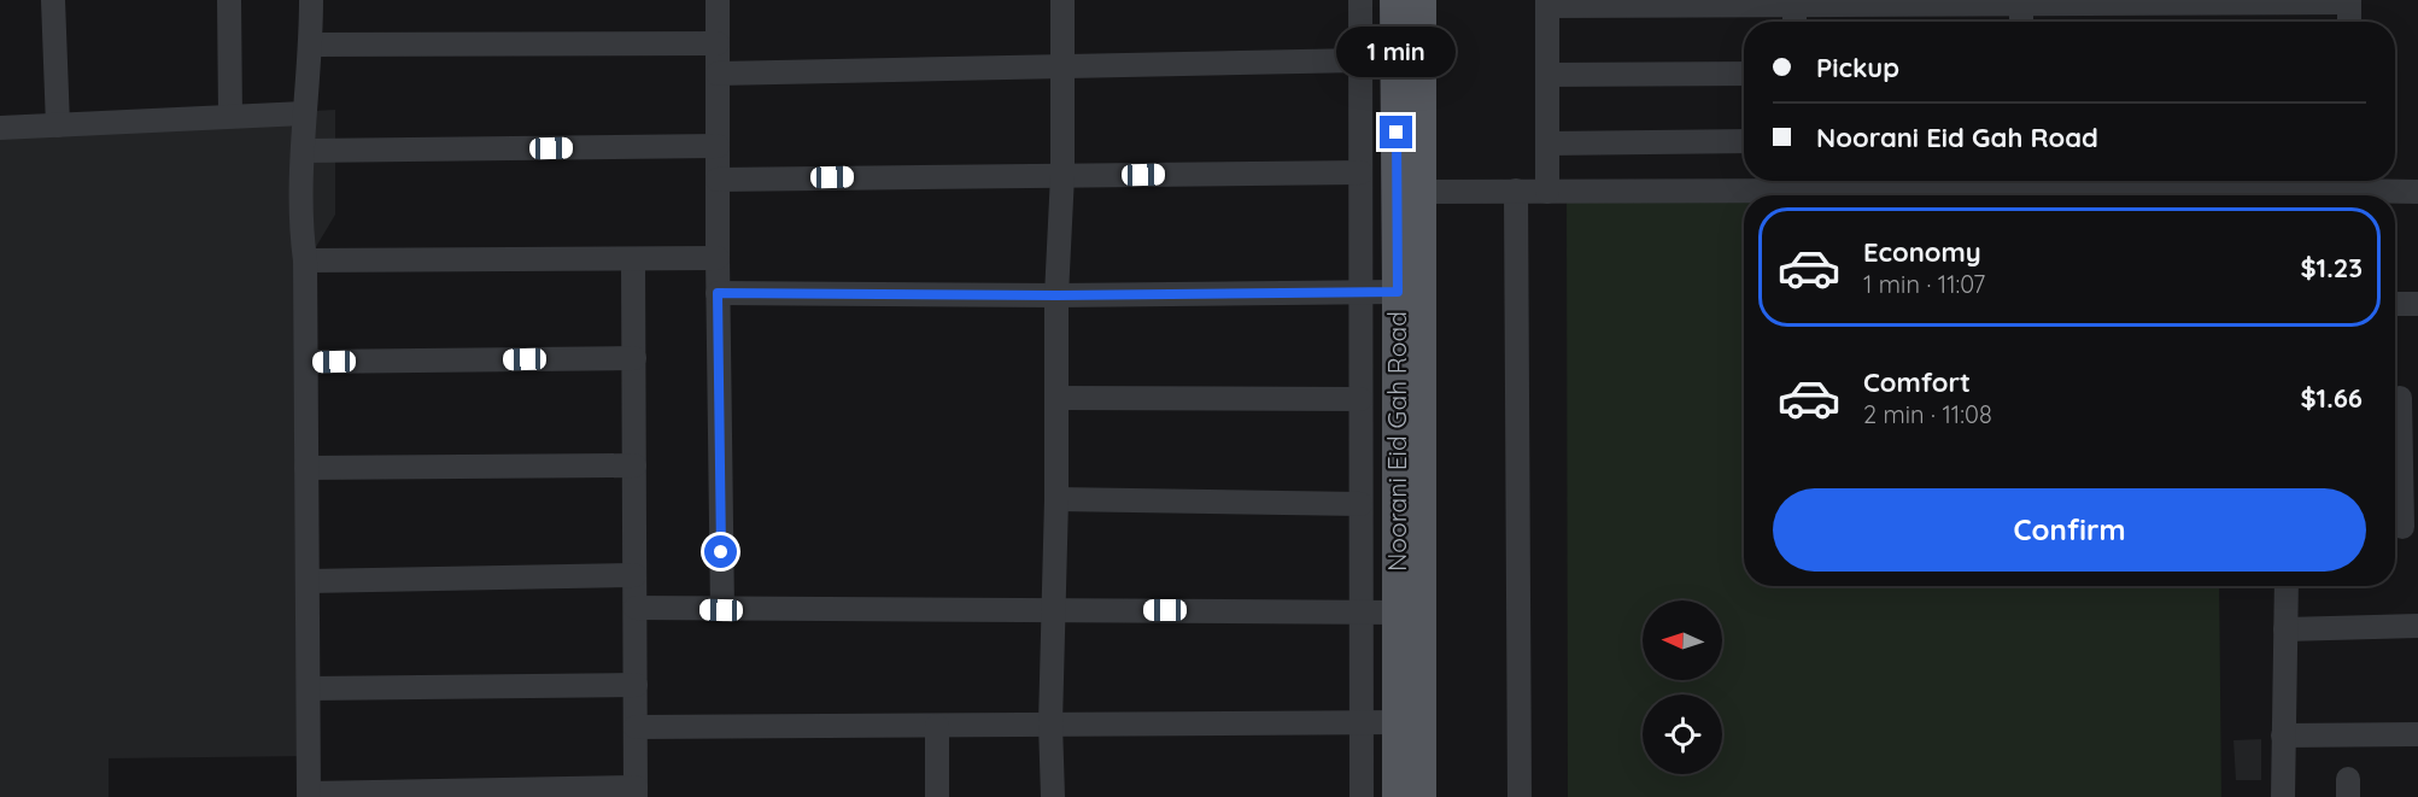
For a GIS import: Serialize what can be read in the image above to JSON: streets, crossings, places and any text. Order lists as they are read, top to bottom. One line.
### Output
{"streets":{"main road":["Noorani Eid Gah Road"]},"north":"left","page":{"banner":["Pickup","Noorani Eid Gah Road"],"bubble":"1 min","list":[{"name":"Economy","note":"1 min · 11:07","value":"$1.23"},{"name":"Comfort","note":"2 min · 11:08","value":"$1.66"}],"buttons":"Confirm"}}
